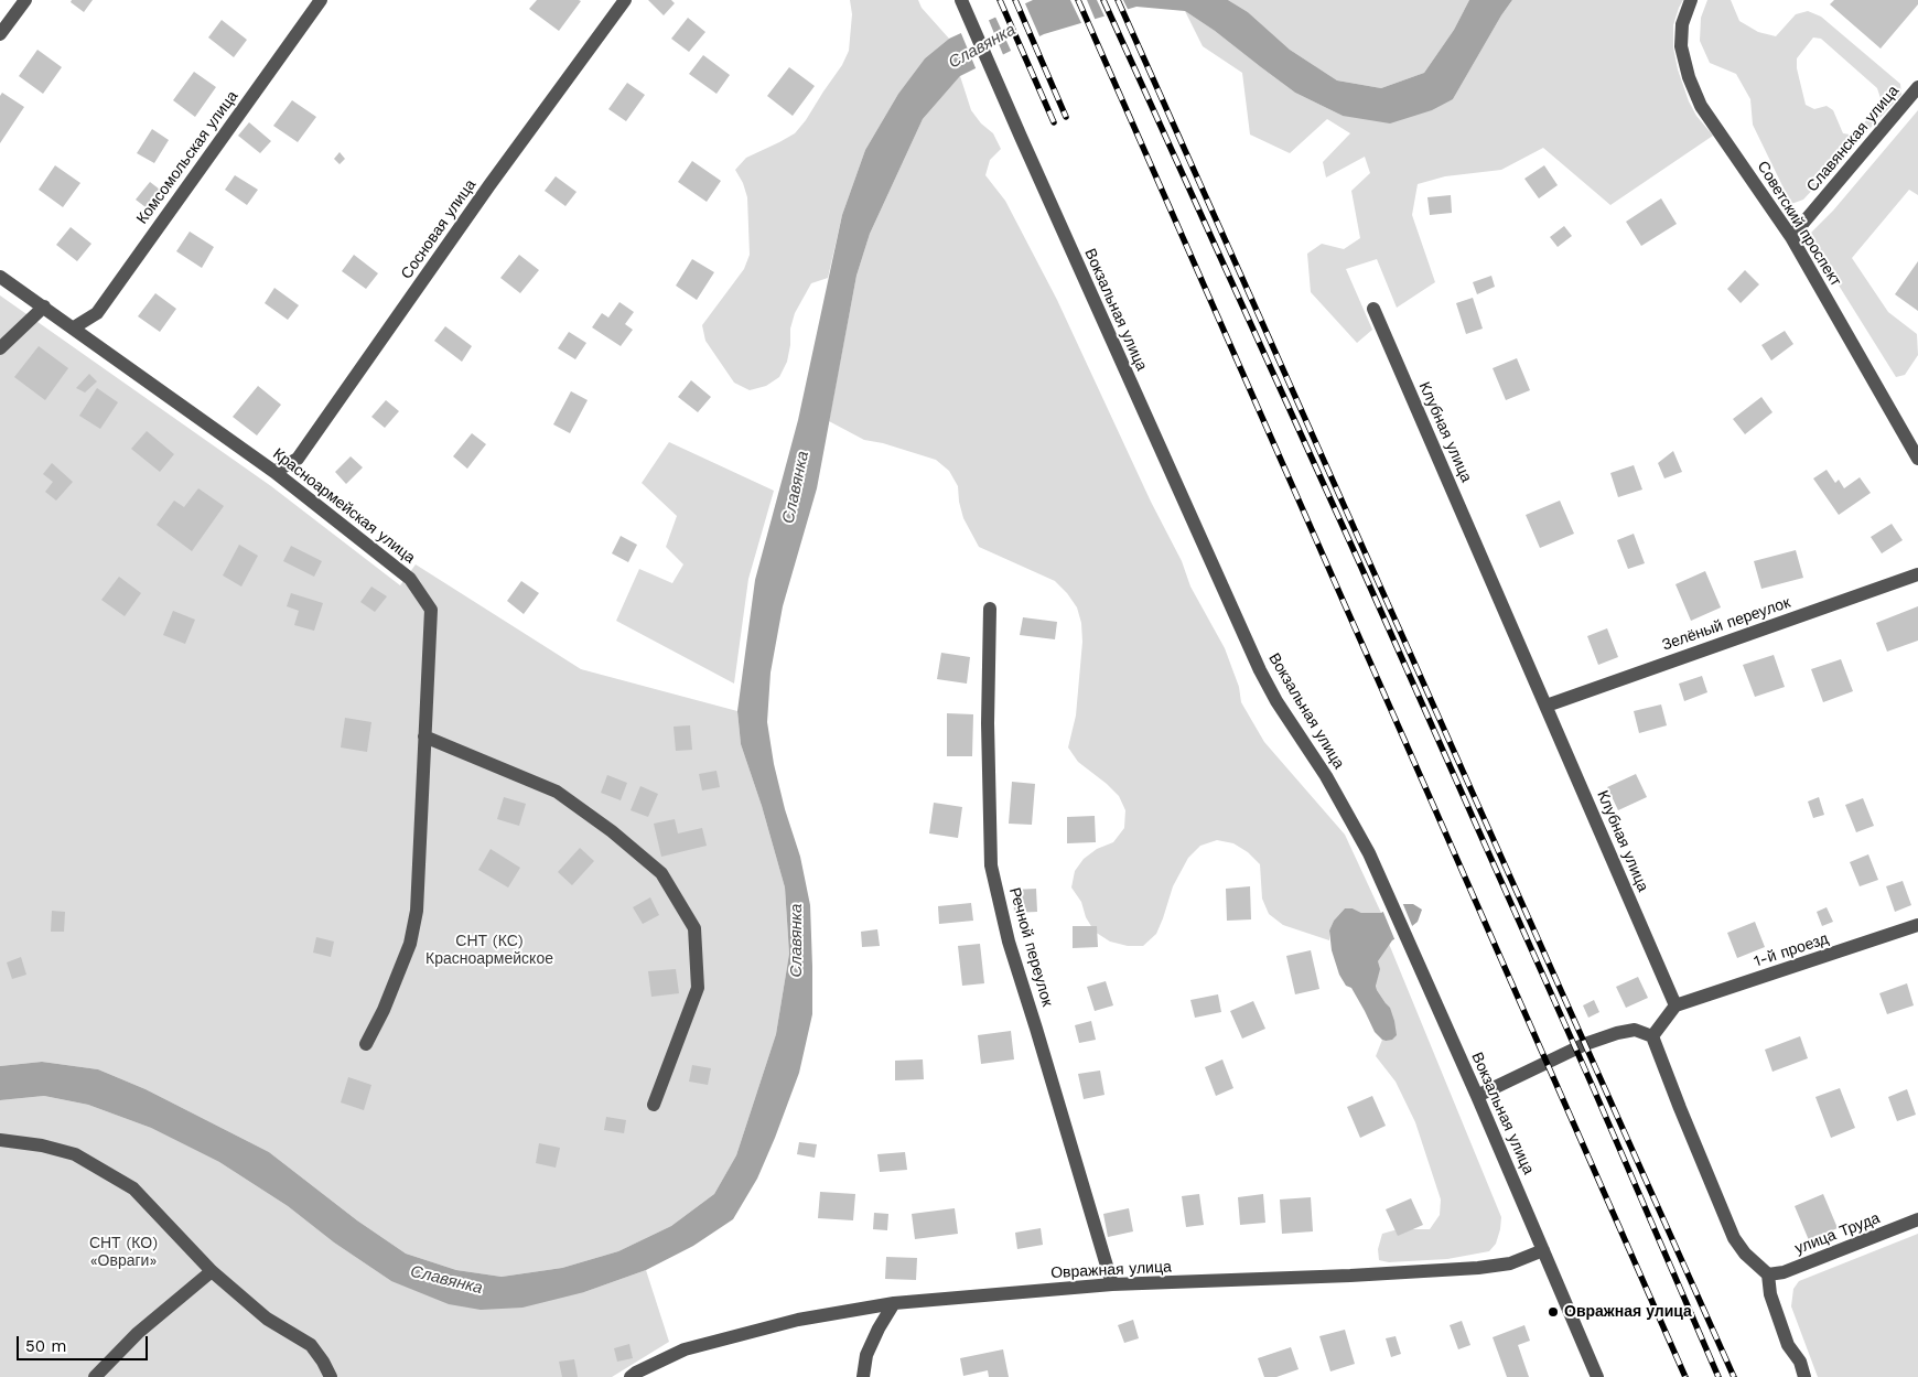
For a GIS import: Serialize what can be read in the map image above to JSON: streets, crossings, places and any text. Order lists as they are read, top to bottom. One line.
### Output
{"streets":{"street":["Славянская улица","Комсомольская улица","Советский проспект","Сосновая улица","Вокзальная улица","Клубная улица","Красноармейская улица","Зелёный переулок","Речной переулок","1-й проезд","улица Труда","Овражная улица"]},"crossings":[["Славянская улица","Советский проспект"],["Комсомольская улица","Красноармейская улица"],["Сосновая улица","Красноармейская улица"],["Вокзальная улица","Овражная улица"],["Клубная улица","Зелёный переулок"],["Клубная улица","1-й проезд"],["Речной переулок","Овражная улица"]],"water":["Славянка"],"parks":["СНТ (КС) Красноармейское","СНТ (КО) «Овраги»"],"places":["Овражная улица"],"scale_bar":"50 m"}
